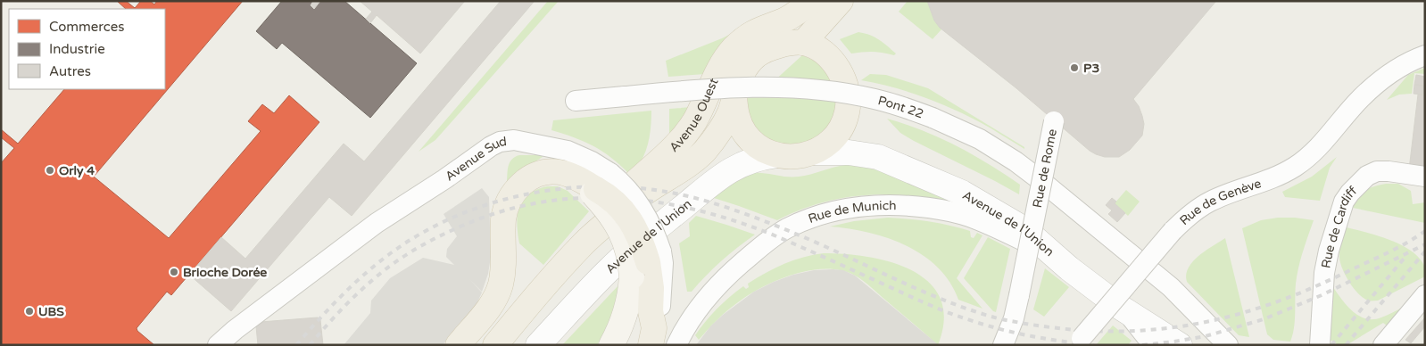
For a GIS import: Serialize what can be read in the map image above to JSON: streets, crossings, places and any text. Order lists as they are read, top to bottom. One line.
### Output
{"streets":{"main road":["Avenue Ouest","Avenue Sud"],"street":["Pont 22","Rue de Rome","Rue de Genève","Rue de Munich","Avenue de l'Union","Rue de Cardiff"]},"crossings":[["Avenue Ouest","Avenue de l'Union"],["Rue de Munich","Avenue de l'Union"]],"places":["P3","Orly 4","Brioche Dorée","UBS"],"legend":["Commerces","Industrie","Autres"]}
